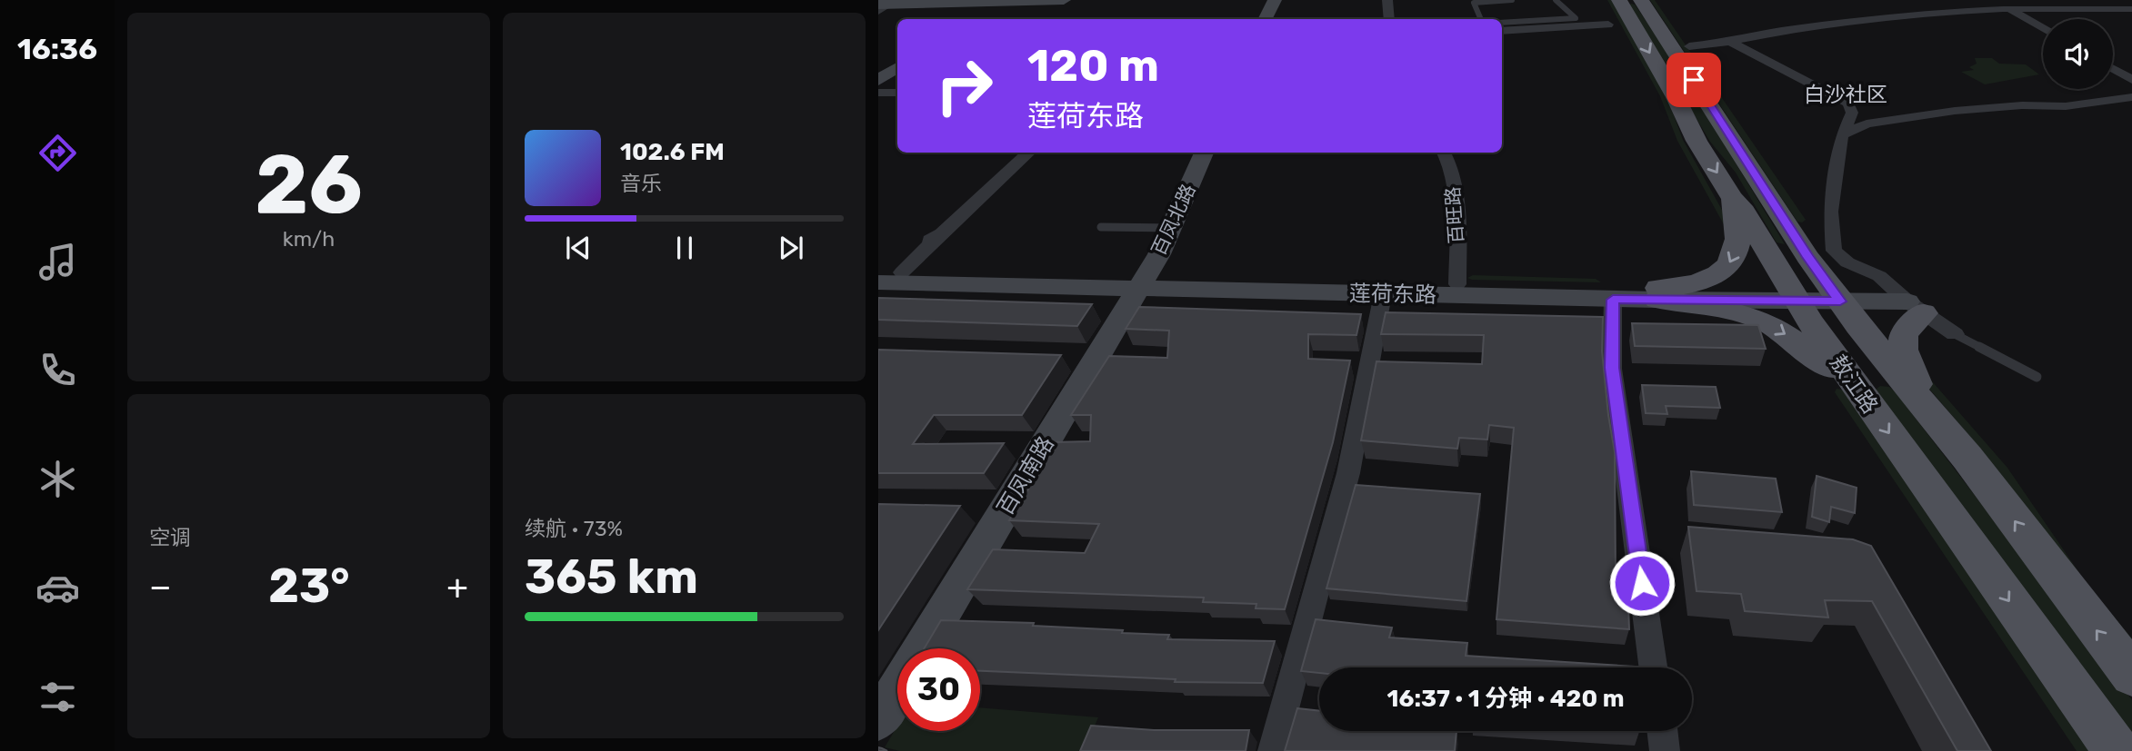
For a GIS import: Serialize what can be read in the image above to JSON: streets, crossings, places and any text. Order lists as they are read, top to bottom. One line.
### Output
{"streets":{"main road":["百凤北路","莲荷东路","敖江路","百凤南路"],"street":["百旺路"]},"crossings":[["百旺路","莲荷东路"],["百凤北路","莲荷东路"],["百凤北路","百凤南路"],["莲荷东路","敖江路"],["莲荷东路","百凤南路"]],"districts":["白沙社区"],"page":{"tabs":"16:36","tile":[["26","km/h"],"空调",["续航 · 73%","365 km"]],"turn":["120 m","莲荷东路"],"song":["102.6 FM","音乐"],"heat":["−","23°","+"],"limit":"30","trip":"16:37 · 1 分钟 · 420 m"}}
